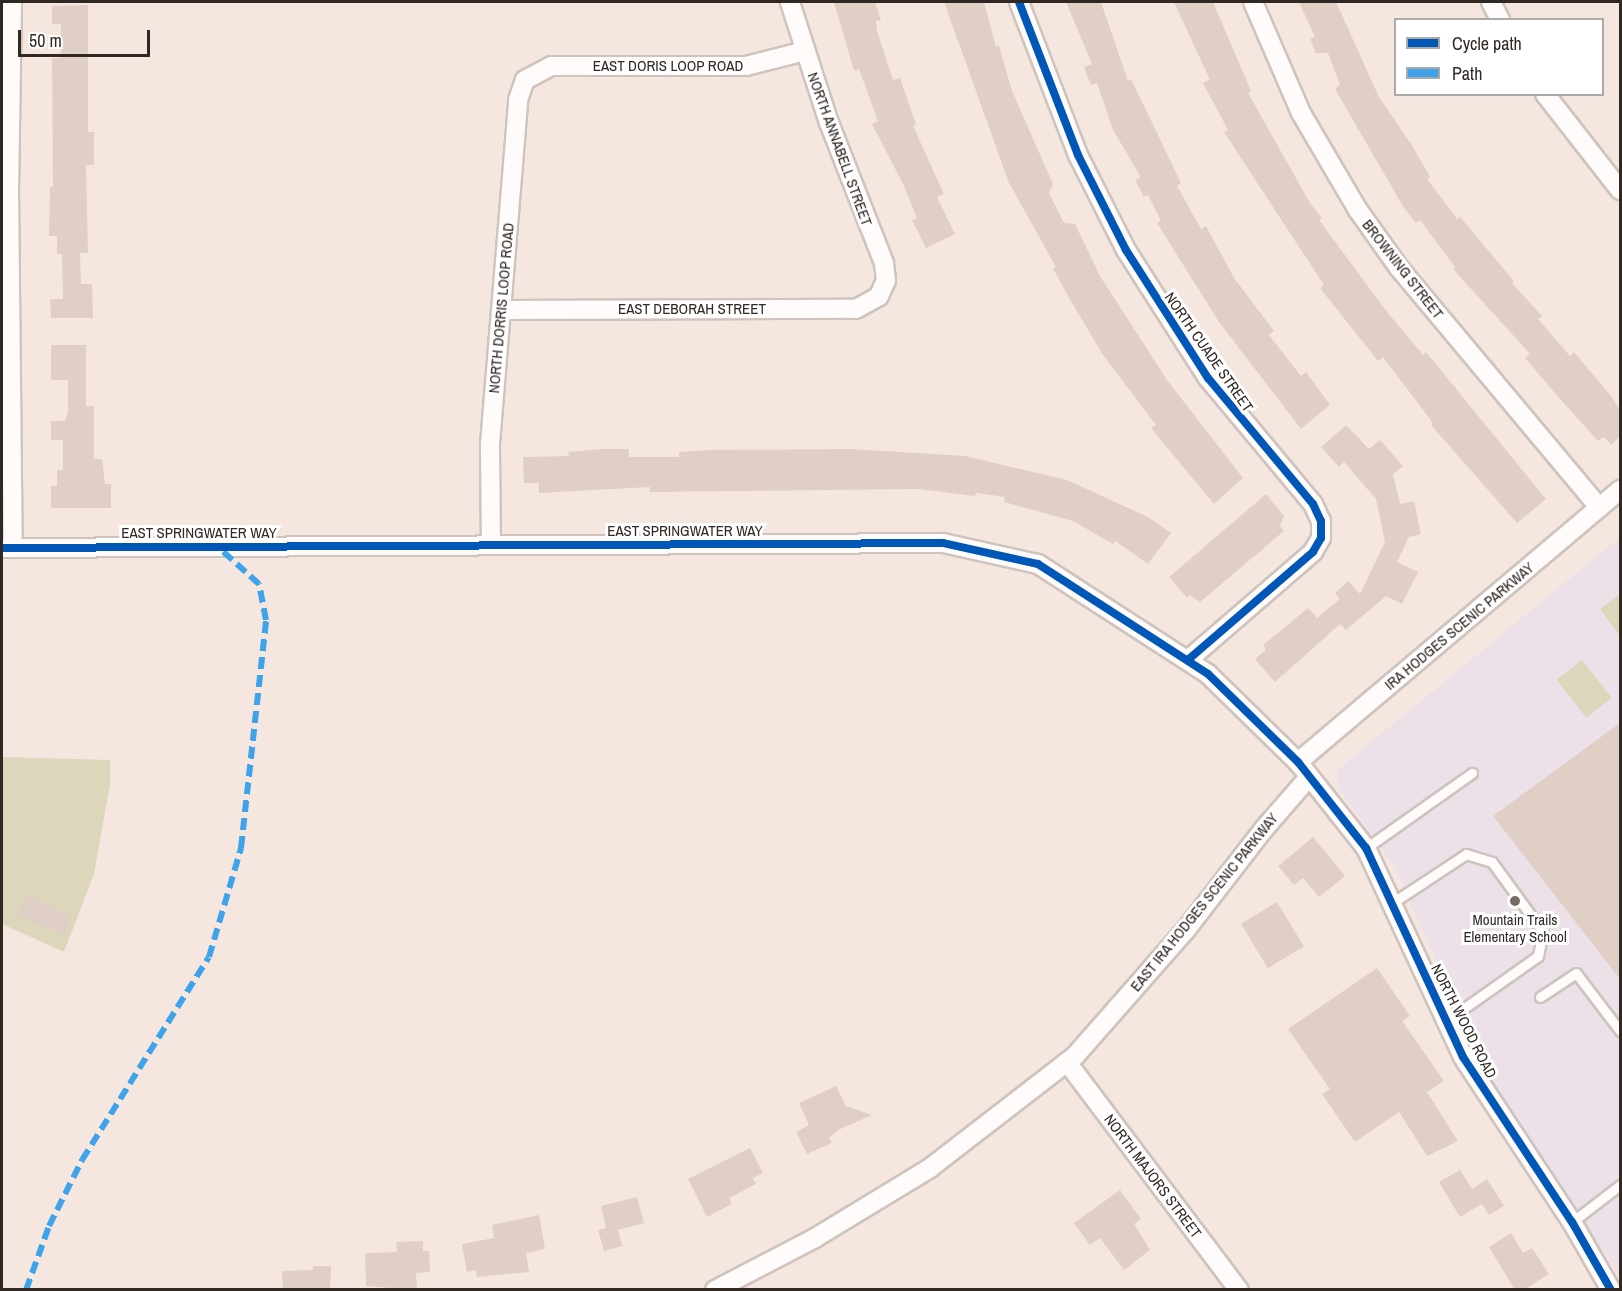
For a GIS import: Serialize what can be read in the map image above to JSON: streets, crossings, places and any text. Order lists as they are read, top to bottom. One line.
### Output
{"streets":{"street":["EAST DORIS LOOP ROAD","NORTH ANNABELL STREET","BROWNING STREET","NORTH DORRIS LOOP ROAD","EAST DEBORAH STREET","NORTH CUADE STREET","EAST SPRINGWATER WAY","IRA HODGES SCENIC PARKWAY","EAST IRA HODGES SCENIC PARKWAY","NORTH WOOD ROAD","NORTH MAJORS STREET"]},"crossings":[["EAST DORIS LOOP ROAD","NORTH ANNABELL STREET"],["EAST DORIS LOOP ROAD","NORTH DORRIS LOOP ROAD"],["NORTH ANNABELL STREET","EAST DEBORAH STREET"],["BROWNING STREET","IRA HODGES SCENIC PARKWAY"],["NORTH DORRIS LOOP ROAD","EAST DEBORAH STREET"],["NORTH DORRIS LOOP ROAD","EAST SPRINGWATER WAY"],["NORTH CUADE STREET","EAST SPRINGWATER WAY"],["EAST SPRINGWATER WAY","IRA HODGES SCENIC PARKWAY"],["EAST SPRINGWATER WAY","NORTH WOOD ROAD"],["IRA HODGES SCENIC PARKWAY","NORTH WOOD ROAD"],["EAST IRA HODGES SCENIC PARKWAY","NORTH WOOD ROAD"],["EAST IRA HODGES SCENIC PARKWAY","NORTH MAJORS STREET"]],"places":["Mountain Trails Elementary School"],"legend":["Cycle path","Path"],"scale_bar":"50 m"}
